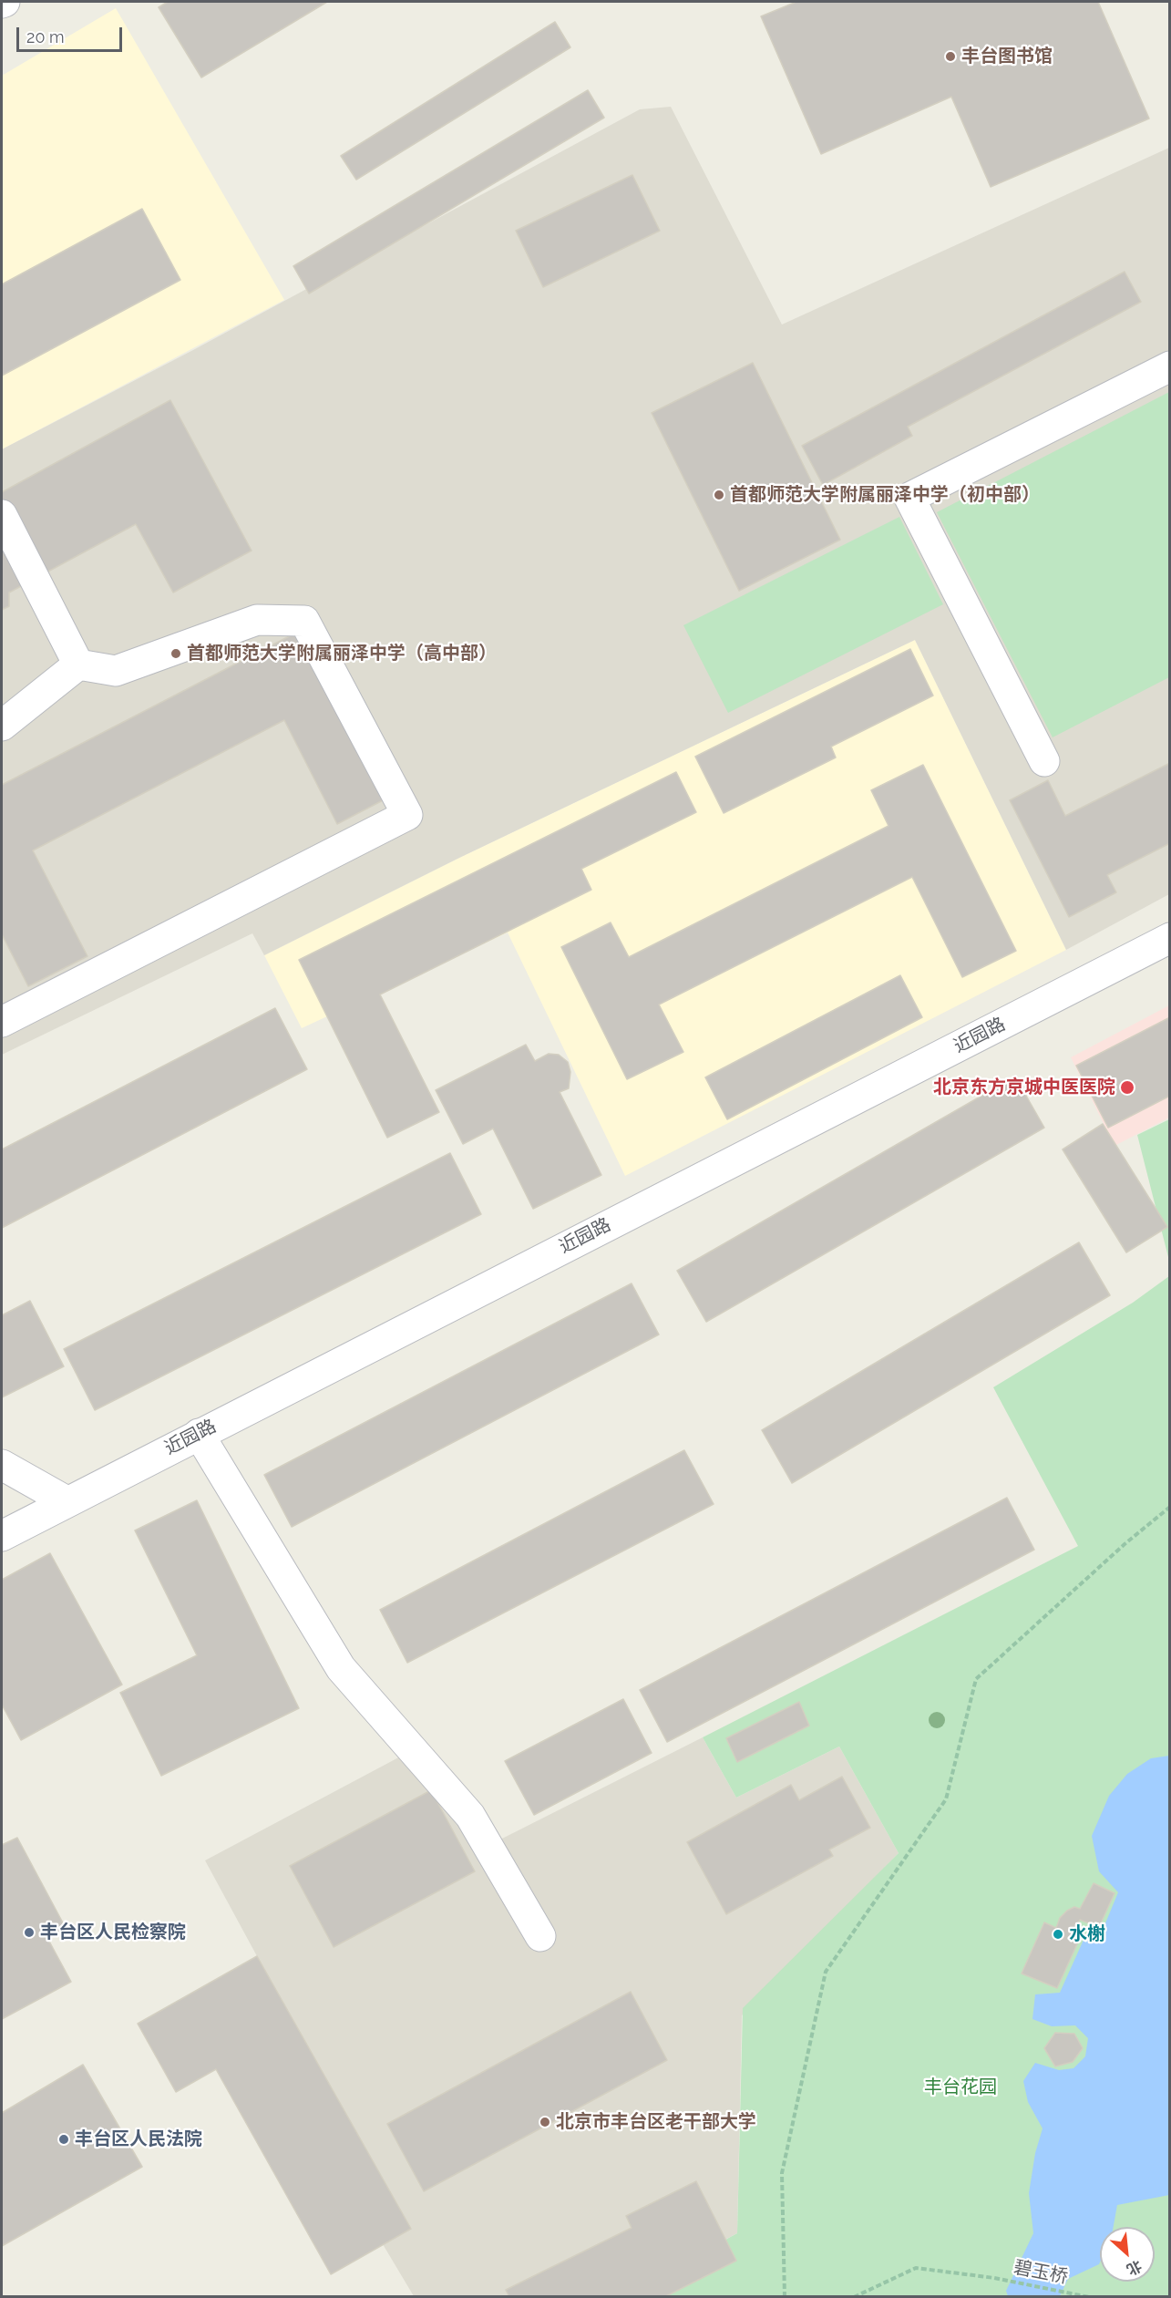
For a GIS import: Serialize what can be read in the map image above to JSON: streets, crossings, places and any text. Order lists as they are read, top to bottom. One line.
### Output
{"streets":{"street":["近园路"],"path":["碧玉桥"]},"parks":["丰台花园"],"places":["丰台图书馆","首都师范大学附属丽泽中学（初中部）","首都师范大学附属丽泽中学（高中部）","北京东方京城中医医院","丰台区人民检察院","水榭","北京市丰台区老干部大学","丰台区人民法院"],"scale_bar":"20 m","north":"bottom right"}
